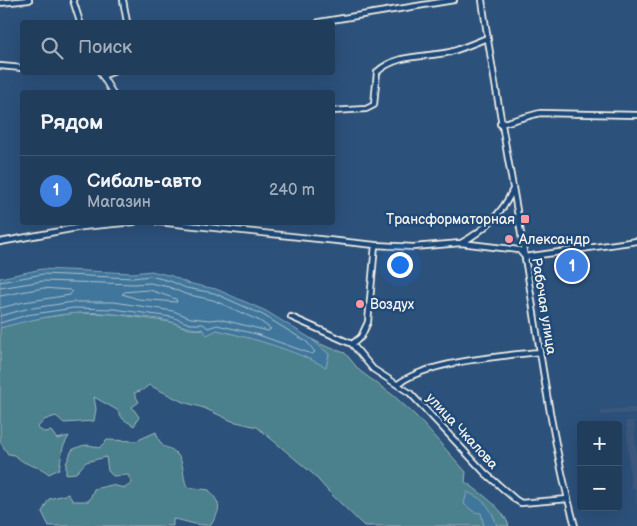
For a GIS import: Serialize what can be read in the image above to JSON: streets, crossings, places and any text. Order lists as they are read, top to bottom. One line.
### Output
{"streets":{"street":["Рабочая улица","улица Чкалова"]},"crossings":[["Рабочая улица","улица Чкалова"]],"places":{"transit":["Трансформаторная"],"other":["Александр","Воздух"]},"page":{"search":"Поиск","heading":"Рядом","list":[{"mark":"1","name":"Сибаль-авто","note":"Магазин","value":"240 m"}],"pins":"1","map_buttons":["+","−"]}}
